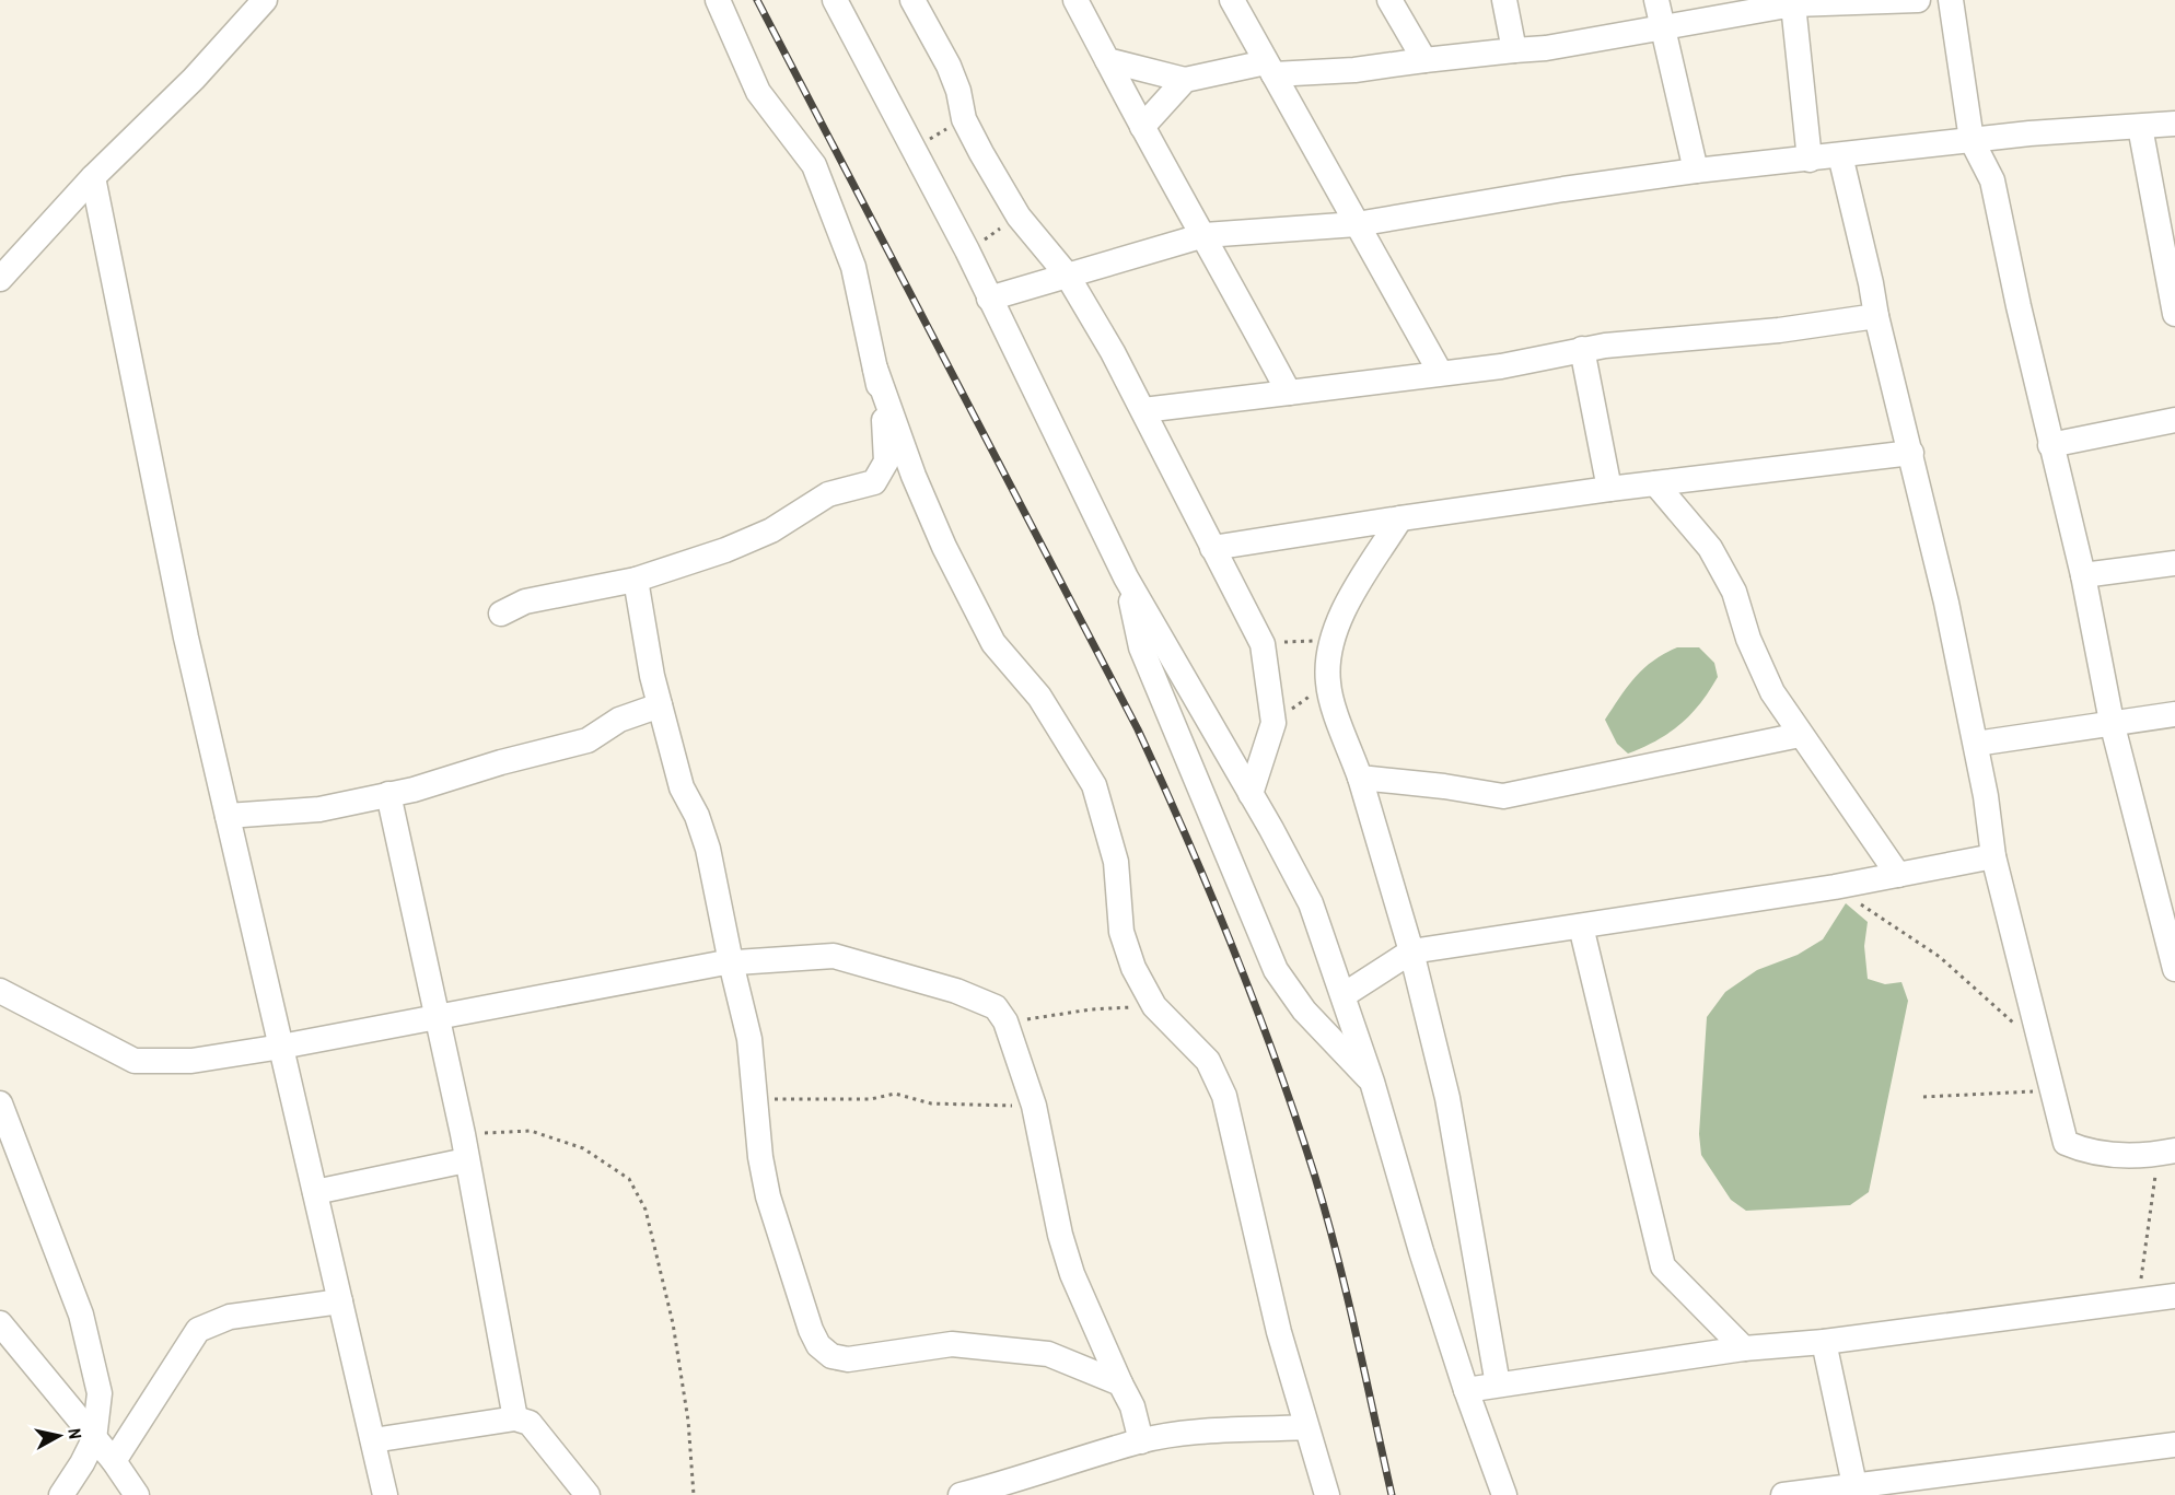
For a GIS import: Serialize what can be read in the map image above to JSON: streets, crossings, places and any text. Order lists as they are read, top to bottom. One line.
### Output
{"north":"right"}
